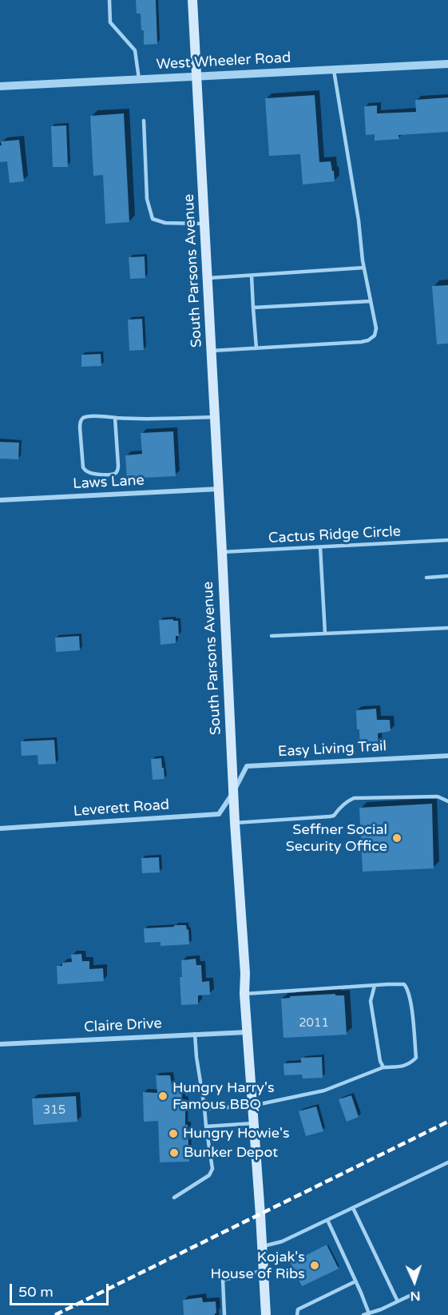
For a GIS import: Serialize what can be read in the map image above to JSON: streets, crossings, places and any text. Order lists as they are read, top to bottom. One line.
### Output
{"streets":{"main road":["South Parsons Avenue"],"street":["West Wheeler Road","Laws Lane","Easy Living Trail","Leverett Road","Claire Drive"],"lane":["Cactus Ridge Circle"]},"crossings":[["West Wheeler Road","South Parsons Avenue"],["South Parsons Avenue","Laws Lane"],["South Parsons Avenue","Cactus Ridge Circle"],["South Parsons Avenue","Easy Living Trail"],["South Parsons Avenue","Leverett Road"],["South Parsons Avenue","Claire Drive"],["Easy Living Trail","Leverett Road"]],"places":["Seffner Social Security Office","Hungry Harry's Famous BBQ","Hungry Howie's","Bunker Depot","Kojak's House of Ribs"],"house_numbers":["2011","315"],"scale_bar":"50 m","north":"bottom"}
